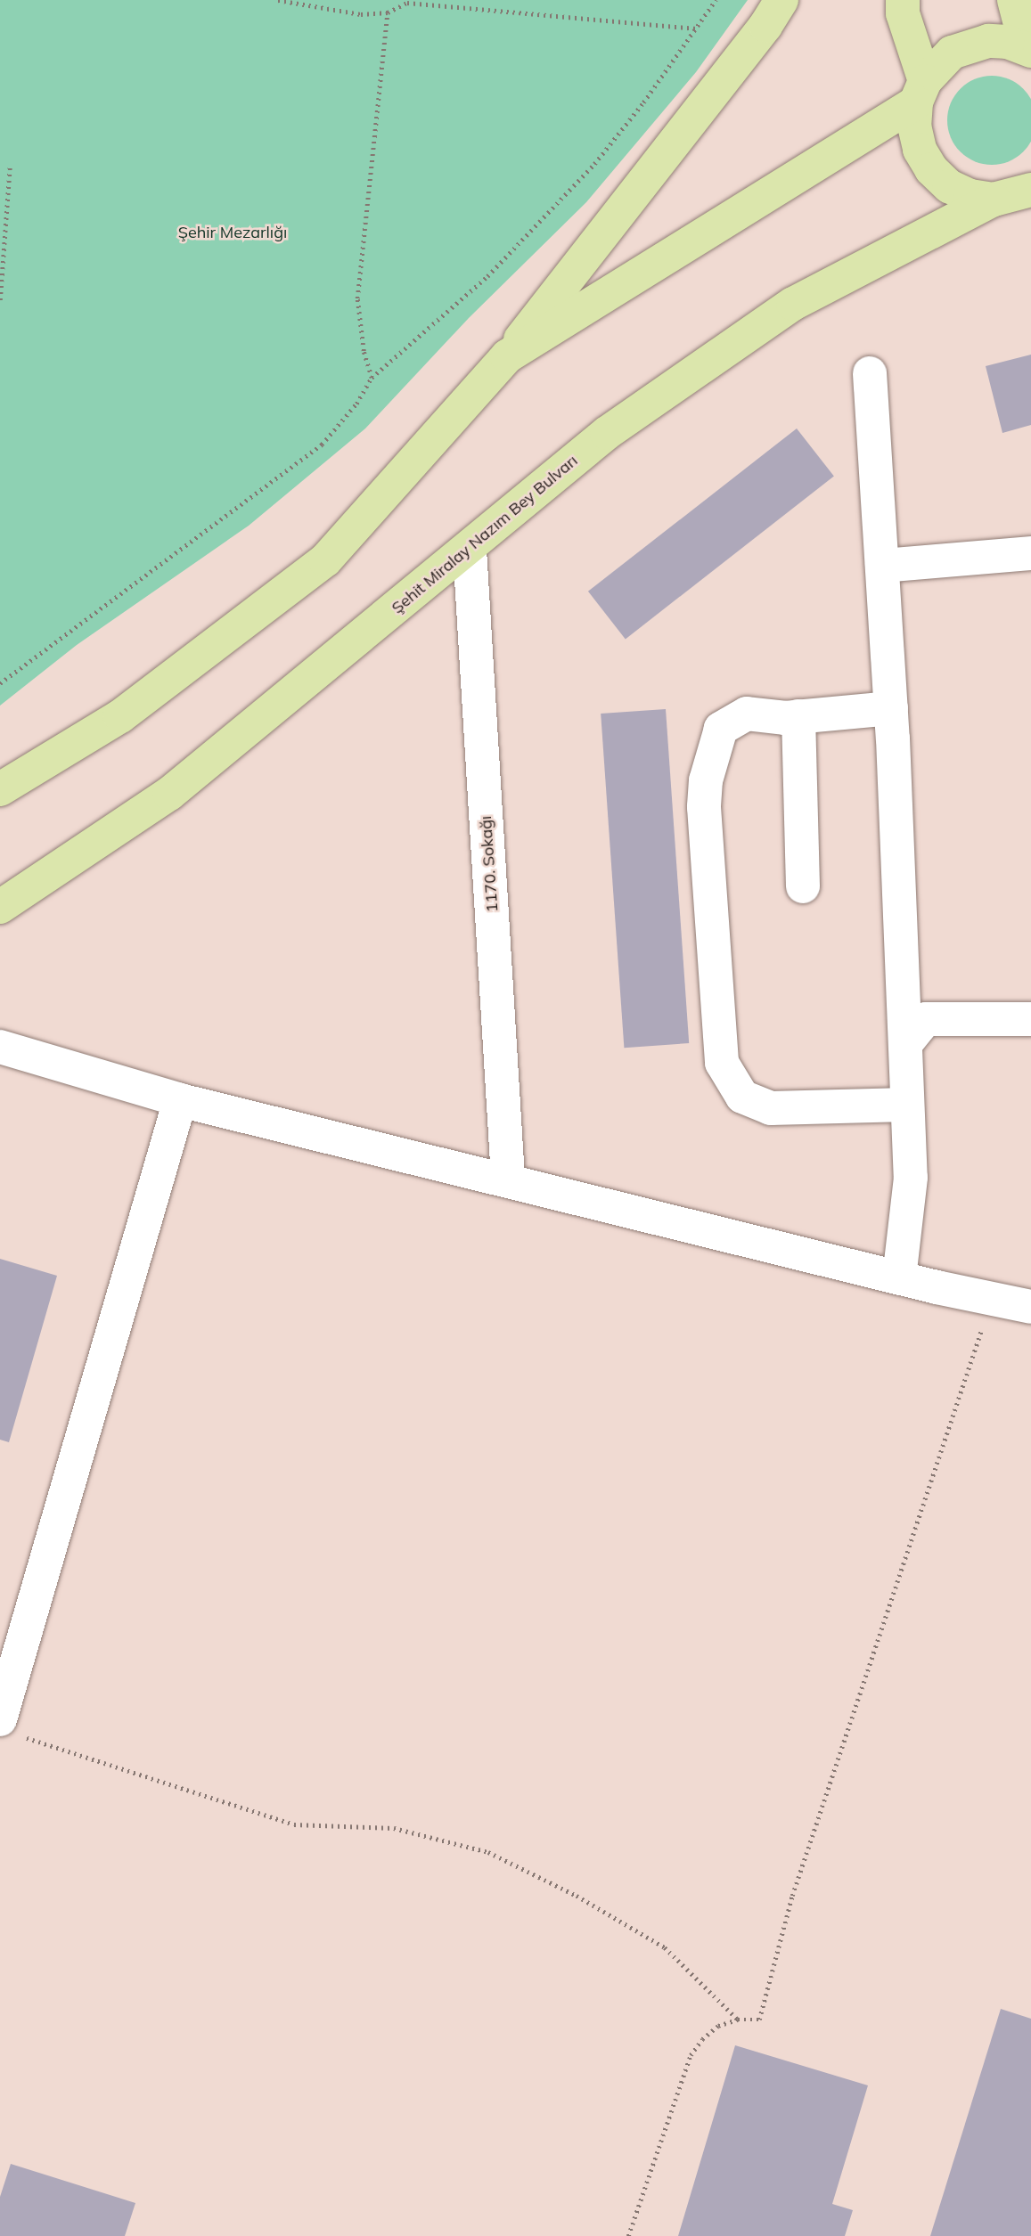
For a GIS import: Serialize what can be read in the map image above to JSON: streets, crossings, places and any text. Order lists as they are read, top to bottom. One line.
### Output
{"streets":{"main road":["Şehit Miralay Nazım Bey Bulvarı"],"street":["1170. Sokağı"]},"crossings":[["Şehit Miralay Nazım Bey Bulvarı","1170. Sokağı"]],"parks":["Şehir Mezarlığı"]}
